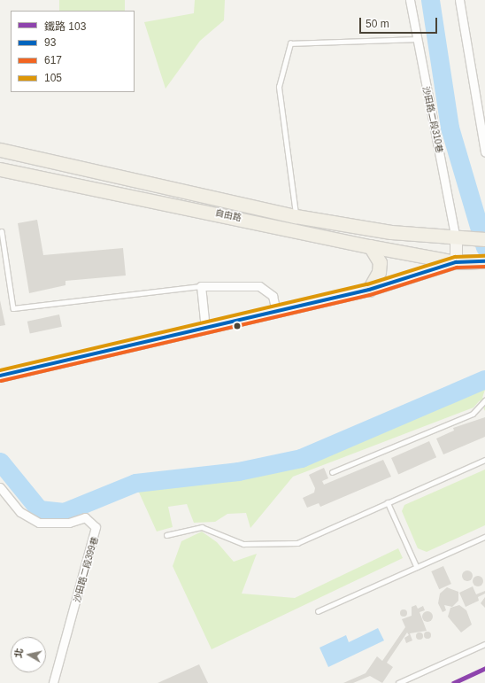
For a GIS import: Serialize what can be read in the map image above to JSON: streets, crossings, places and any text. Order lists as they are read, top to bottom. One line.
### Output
{"streets":{"main road":["自由路"],"street":["沙田路二段310巷","沙田路二段399巷"]},"crossings":[["沙田路二段310巷","自由路"]],"lines":["transit line 105","transit line 93","transit line 617","rail line 103"],"legend":["鐵路 103","93","617","105"],"scale_bar":"50 m","north":"left"}
